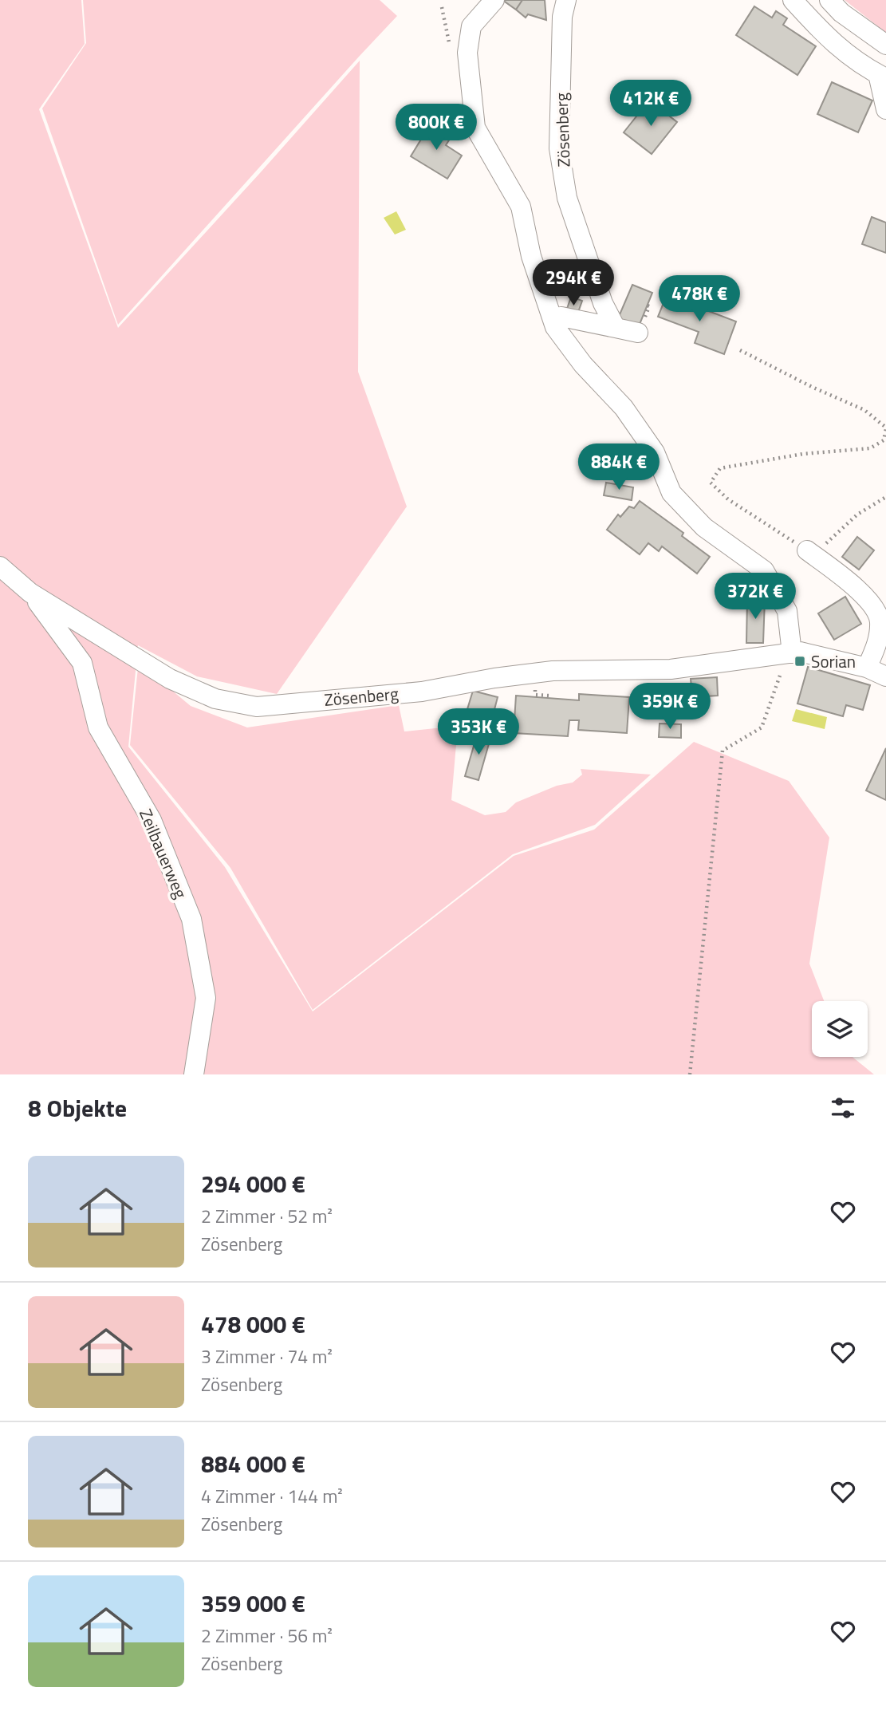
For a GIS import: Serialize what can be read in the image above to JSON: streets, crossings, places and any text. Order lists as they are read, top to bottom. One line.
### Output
{"streets":{"street":["Zösenberg","Zeilbauerweg"]},"crossings":[["Zösenberg","Zeilbauerweg"]],"places":{"transit":["Sorian"]},"page":{"price":["412K €","800K €","294K €","478K €","884K €","372K €","359K €","353K €"],"heading":"8 Objekte","list":[{"name":"294 000 €","note":"2 Zimmer · 52 m² · Zösenberg"},{"name":"478 000 €","note":"3 Zimmer · 74 m² · Zösenberg"},{"name":"884 000 €","note":"4 Zimmer · 144 m² · Zösenberg"},{"name":"359 000 €","note":"2 Zimmer · 56 m² · Zösenberg"}]}}
